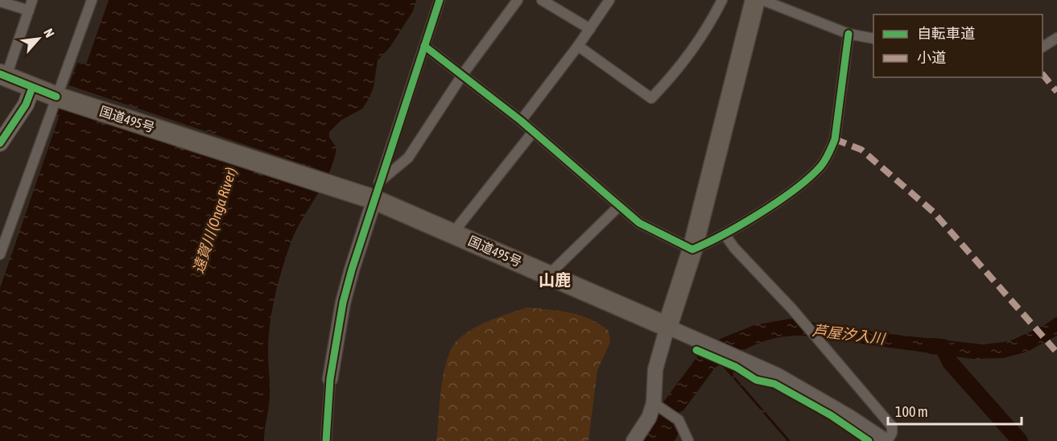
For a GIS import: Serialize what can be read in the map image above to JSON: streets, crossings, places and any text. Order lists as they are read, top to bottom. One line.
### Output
{"streets":{"highway":["国道495号"]},"districts":["山鹿"],"water":["遠賀川 (Onga River)","芦屋汐入川"],"legend":["自転車道","小道"],"scale_bar":"100 m","north":"top right"}
